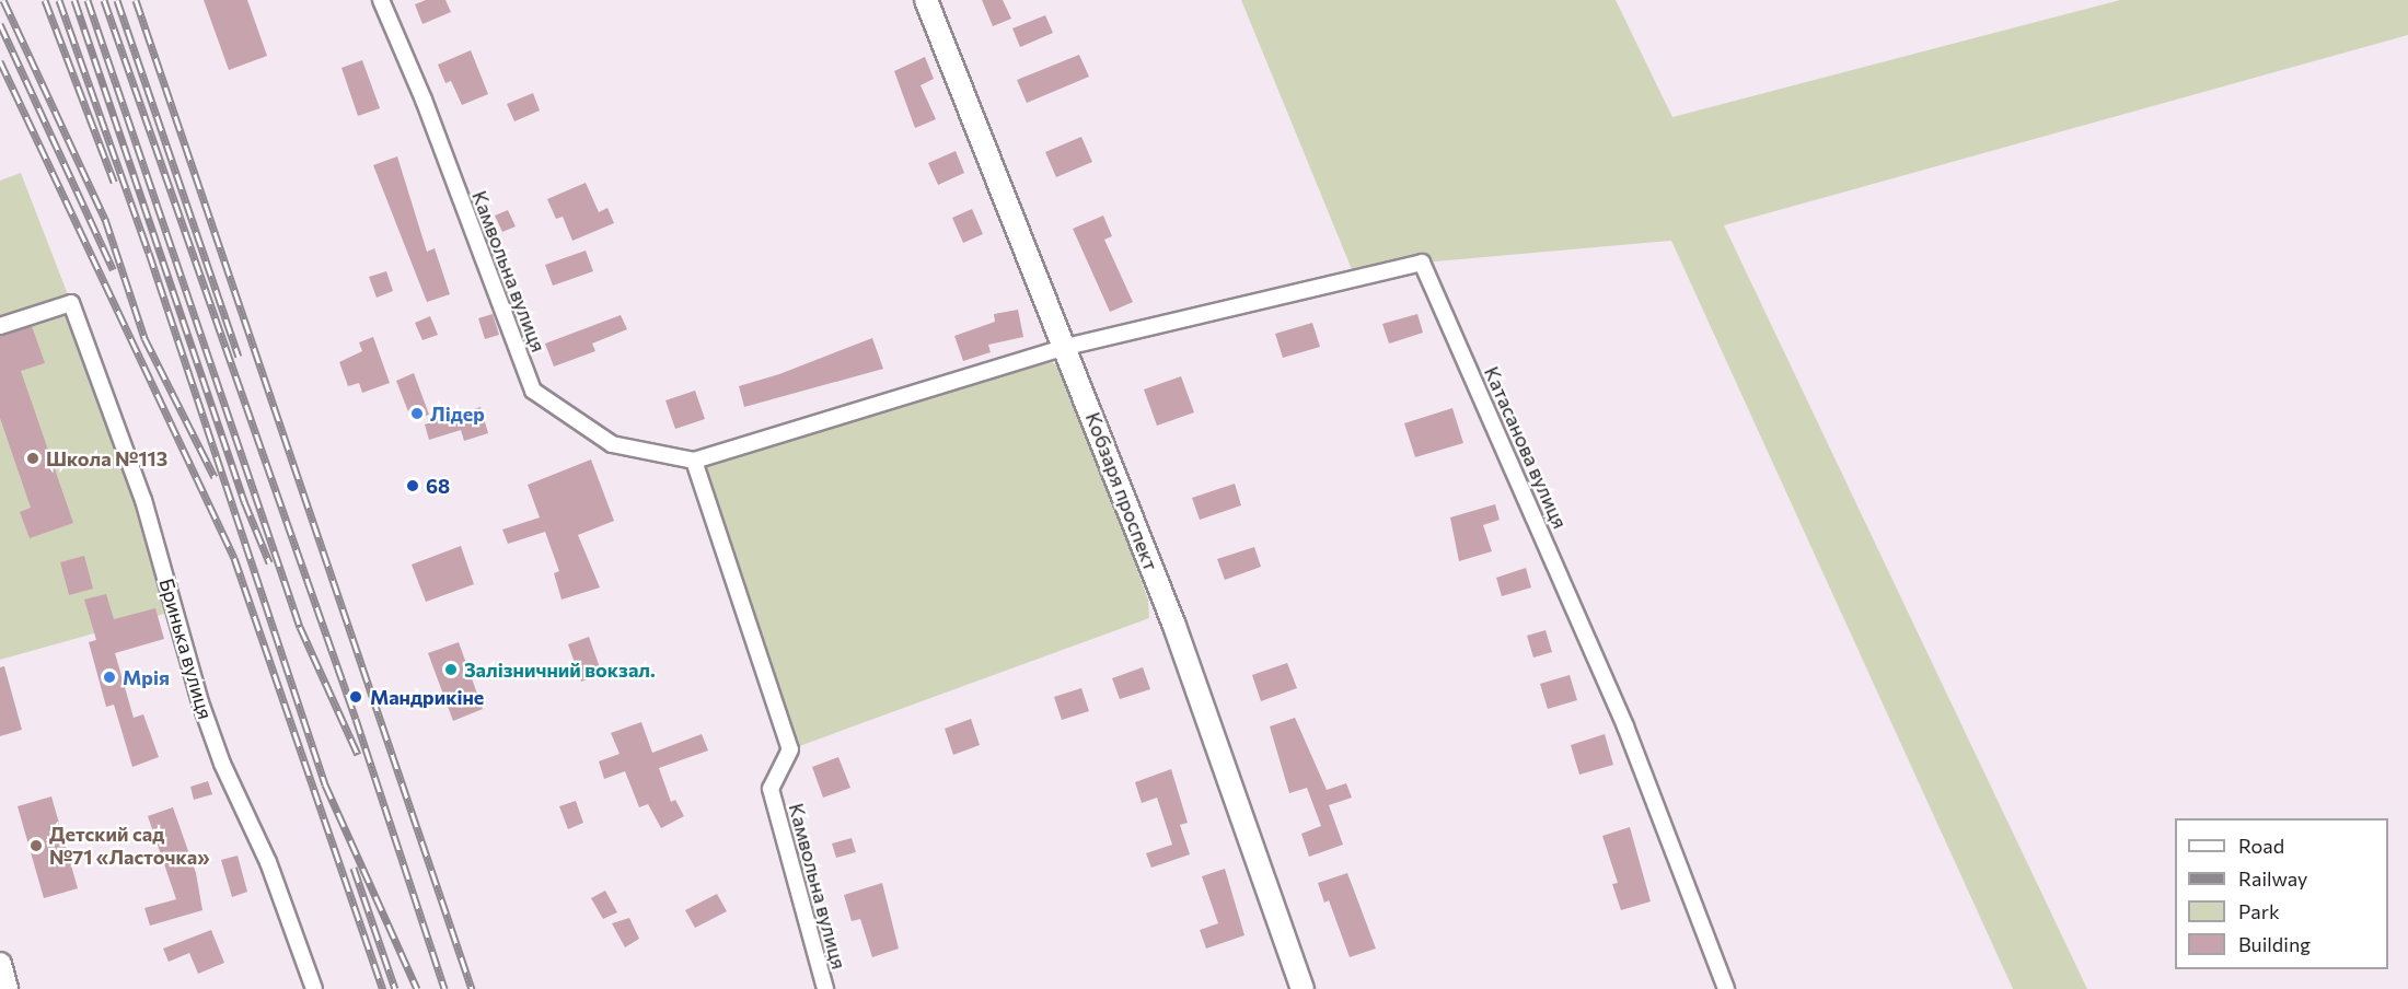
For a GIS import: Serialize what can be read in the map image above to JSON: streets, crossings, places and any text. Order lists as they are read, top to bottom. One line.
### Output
{"streets":{"main road":["Кобзаря проспект"],"street":["Камвольна вулиця","Катасанова вулиця","Бринька вулиця"]},"crossings":[["Камвольна вулиця","Катасанова вулиця"],["Камвольна вулиця","Кобзаря проспект"],["Катасанова вулиця","Кобзаря проспект"]],"places":["Лідер","Школа №113","68","Залізничний вокзал.","Мрія","Мандрикіне","Детский сад №71 «Ласточка»"],"legend":["Road","Railway","Park","Building"]}
